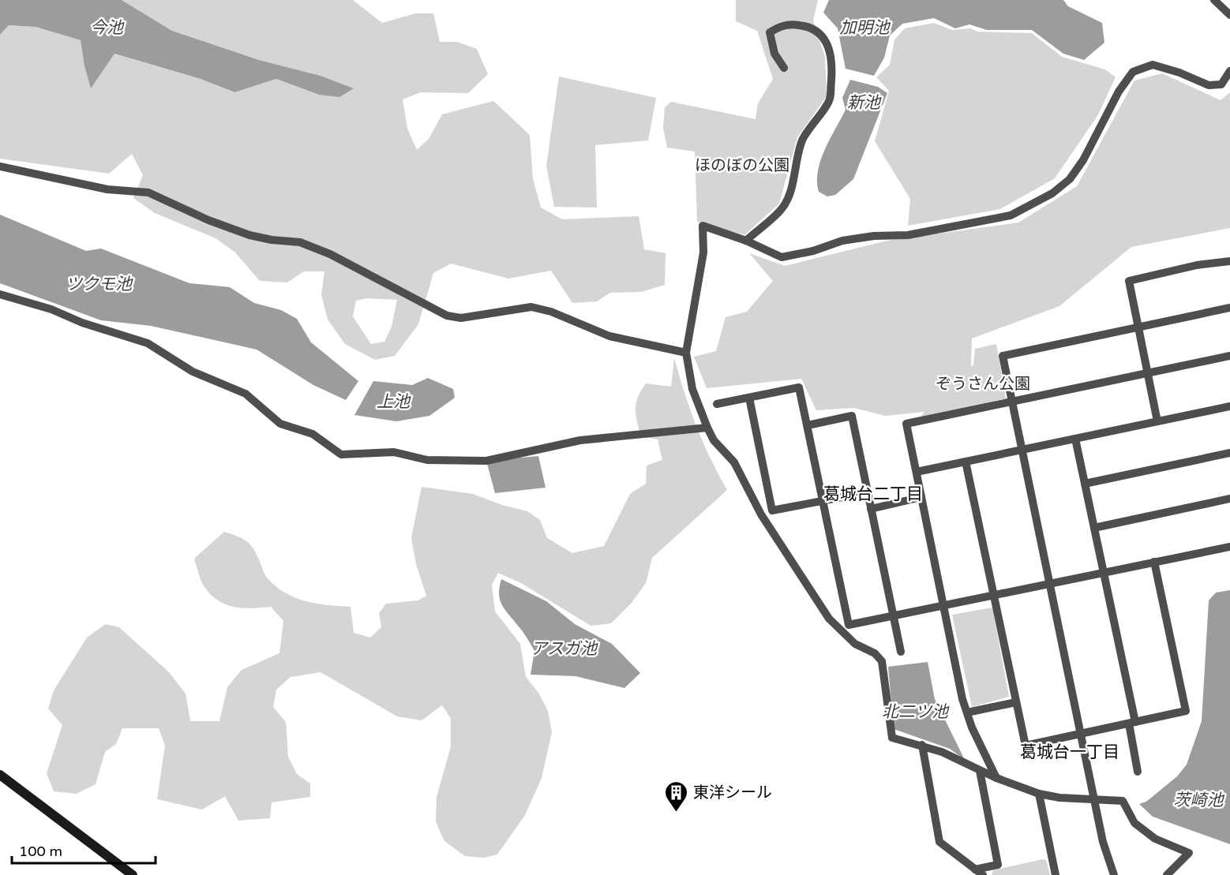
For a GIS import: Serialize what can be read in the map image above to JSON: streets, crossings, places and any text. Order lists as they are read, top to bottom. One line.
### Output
{"districts":["葛城台二丁目","葛城台一丁目"],"water":["今池","加明池","新池","ツクモ池","上池","アスガ池","北二ツ池","茨崎池"],"parks":["ほのぼの公園","ぞうさん公園"],"places":{"building":["東洋シール"]},"scale_bar":"100 m"}
